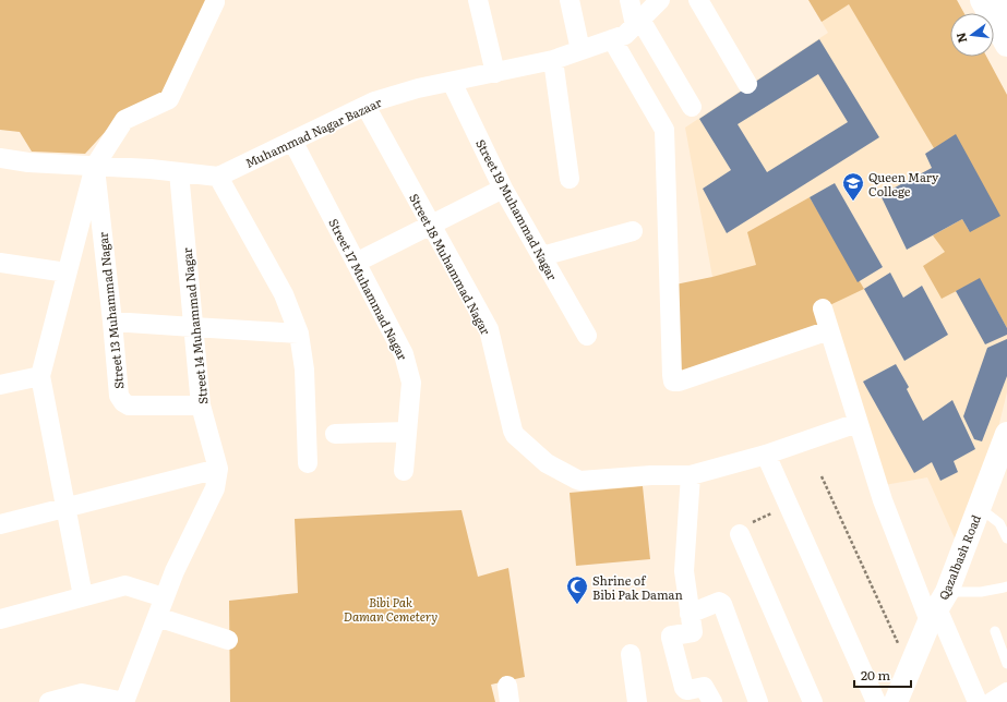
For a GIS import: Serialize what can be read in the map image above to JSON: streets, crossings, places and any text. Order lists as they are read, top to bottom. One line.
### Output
{"streets":{"street":["Muhammad Nagar Bazaar","Street 19 Muhammad Nagar","Street 18 Muhammad Nagar","Street 17 Muhammad Nagar","Street 13 Muhammad Nagar","Street 14 Muhammad Nagar","Qazalbash Road"]},"crossings":[["Muhammad Nagar Bazaar","Street 19 Muhammad Nagar"],["Muhammad Nagar Bazaar","Street 18 Muhammad Nagar"],["Muhammad Nagar Bazaar","Street 17 Muhammad Nagar"],["Street 13 Muhammad Nagar","Street 14 Muhammad Nagar"]],"parks":["Bibi Pak Daman Cemetery"],"places":{"school or university":["Queen Mary College"],"mosque":["Shrine of Bibi Pak Daman"]},"scale_bar":"20 m","north":"left"}
